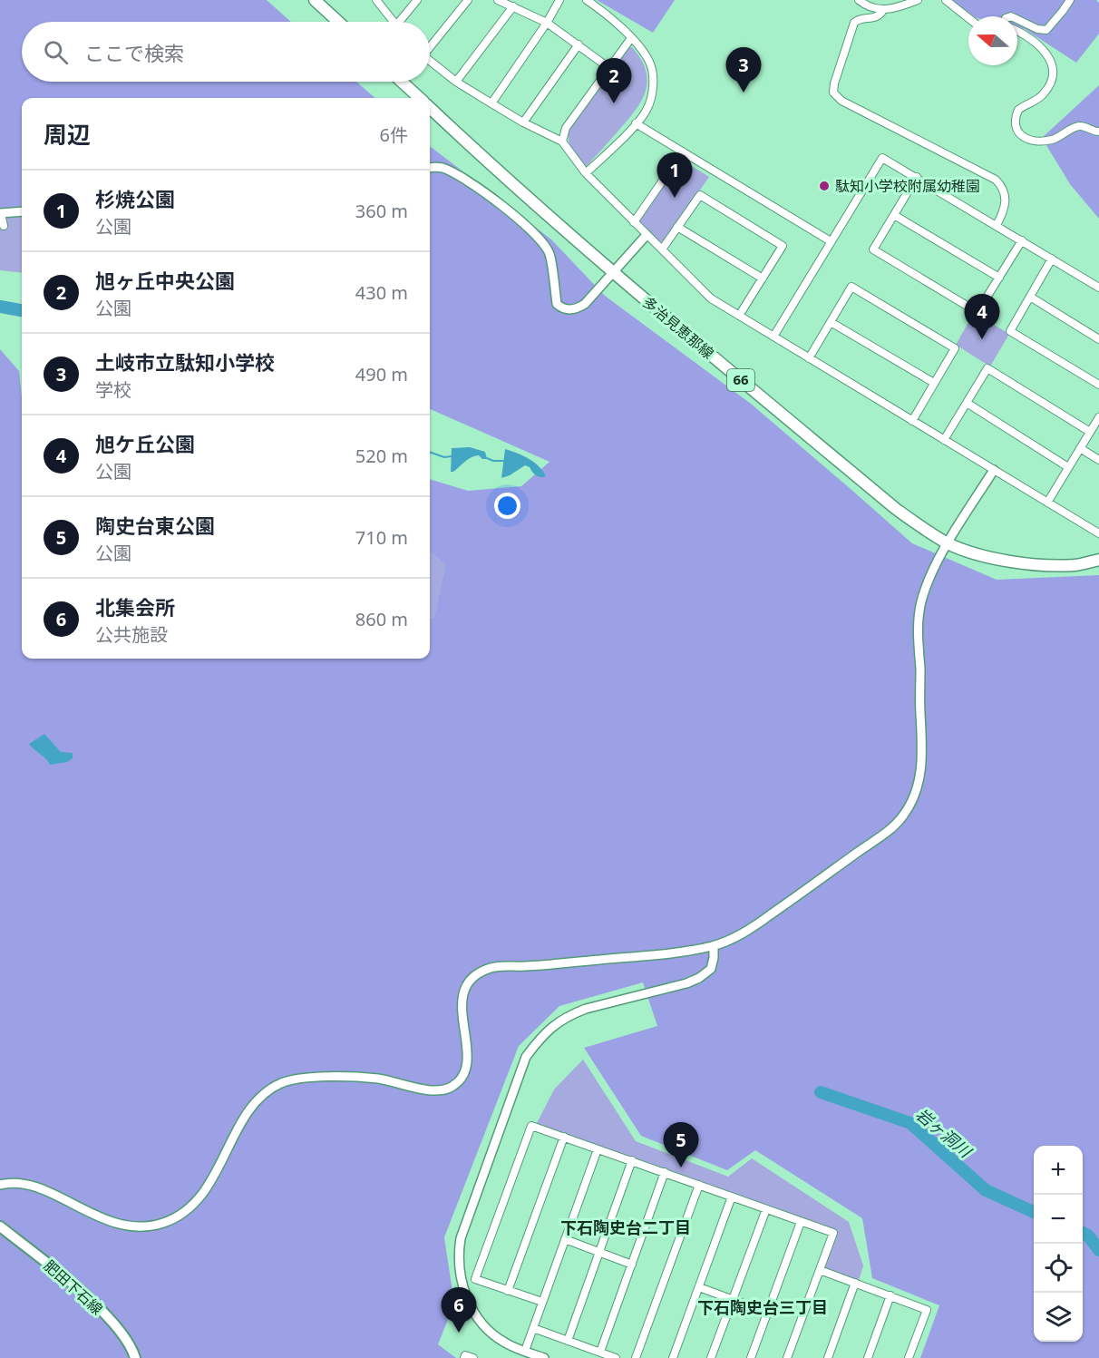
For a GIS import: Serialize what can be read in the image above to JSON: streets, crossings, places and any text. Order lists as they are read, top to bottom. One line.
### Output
{"streets":{"main road":["多治見恵那線","66","肥田下石線"]},"districts":["下石陶史台二丁目","下石陶史台三丁目"],"water":["岩ヶ洞川"],"places":["駄知小学校附属幼稚園"],"north":"left","page":{"search":"ここで検索","pins":["3","2","1","4","5","6"],"heading":["周辺","6件"],"list":[{"mark":"1","name":"杉焼公園","note":"公園","value":"360 m"},{"mark":"2","name":"旭ヶ丘中央公園","note":"公園","value":"430 m"},{"mark":"3","name":"土岐市立駄知小学校","note":"学校","value":"490 m"},{"mark":"4","name":"旭ケ丘公園","note":"公園","value":"520 m"},{"mark":"5","name":"陶史台東公園","note":"公園","value":"710 m"},{"mark":"6","name":"北集会所","note":"公共施設","value":"860 m"}],"map_buttons":["+","−"]}}
